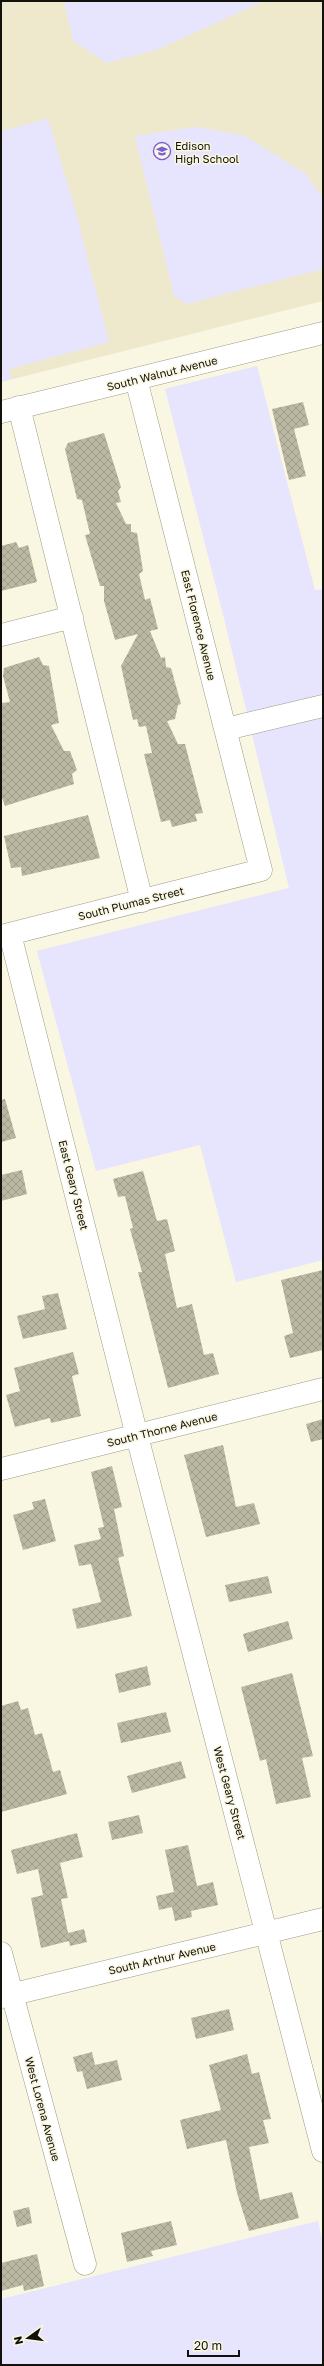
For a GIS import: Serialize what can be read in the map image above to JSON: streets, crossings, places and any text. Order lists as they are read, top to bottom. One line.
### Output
{"streets":{"street":["South Walnut Avenue","East Florence Avenue","South Plumas Street","East Geary Street","South Thorne Avenue","West Geary Street","South Arthur Avenue","West Lorena Avenue"]},"crossings":[["South Walnut Avenue","East Florence Avenue"],["East Florence Avenue","South Plumas Street"],["South Plumas Street","East Geary Street"],["East Geary Street","South Thorne Avenue"],["East Geary Street","West Geary Street"],["South Thorne Avenue","West Geary Street"],["West Geary Street","South Arthur Avenue"],["South Arthur Avenue","West Lorena Avenue"]],"places":{"school or university":["Edison High School"]},"scale_bar":"20 m","north":"left"}
